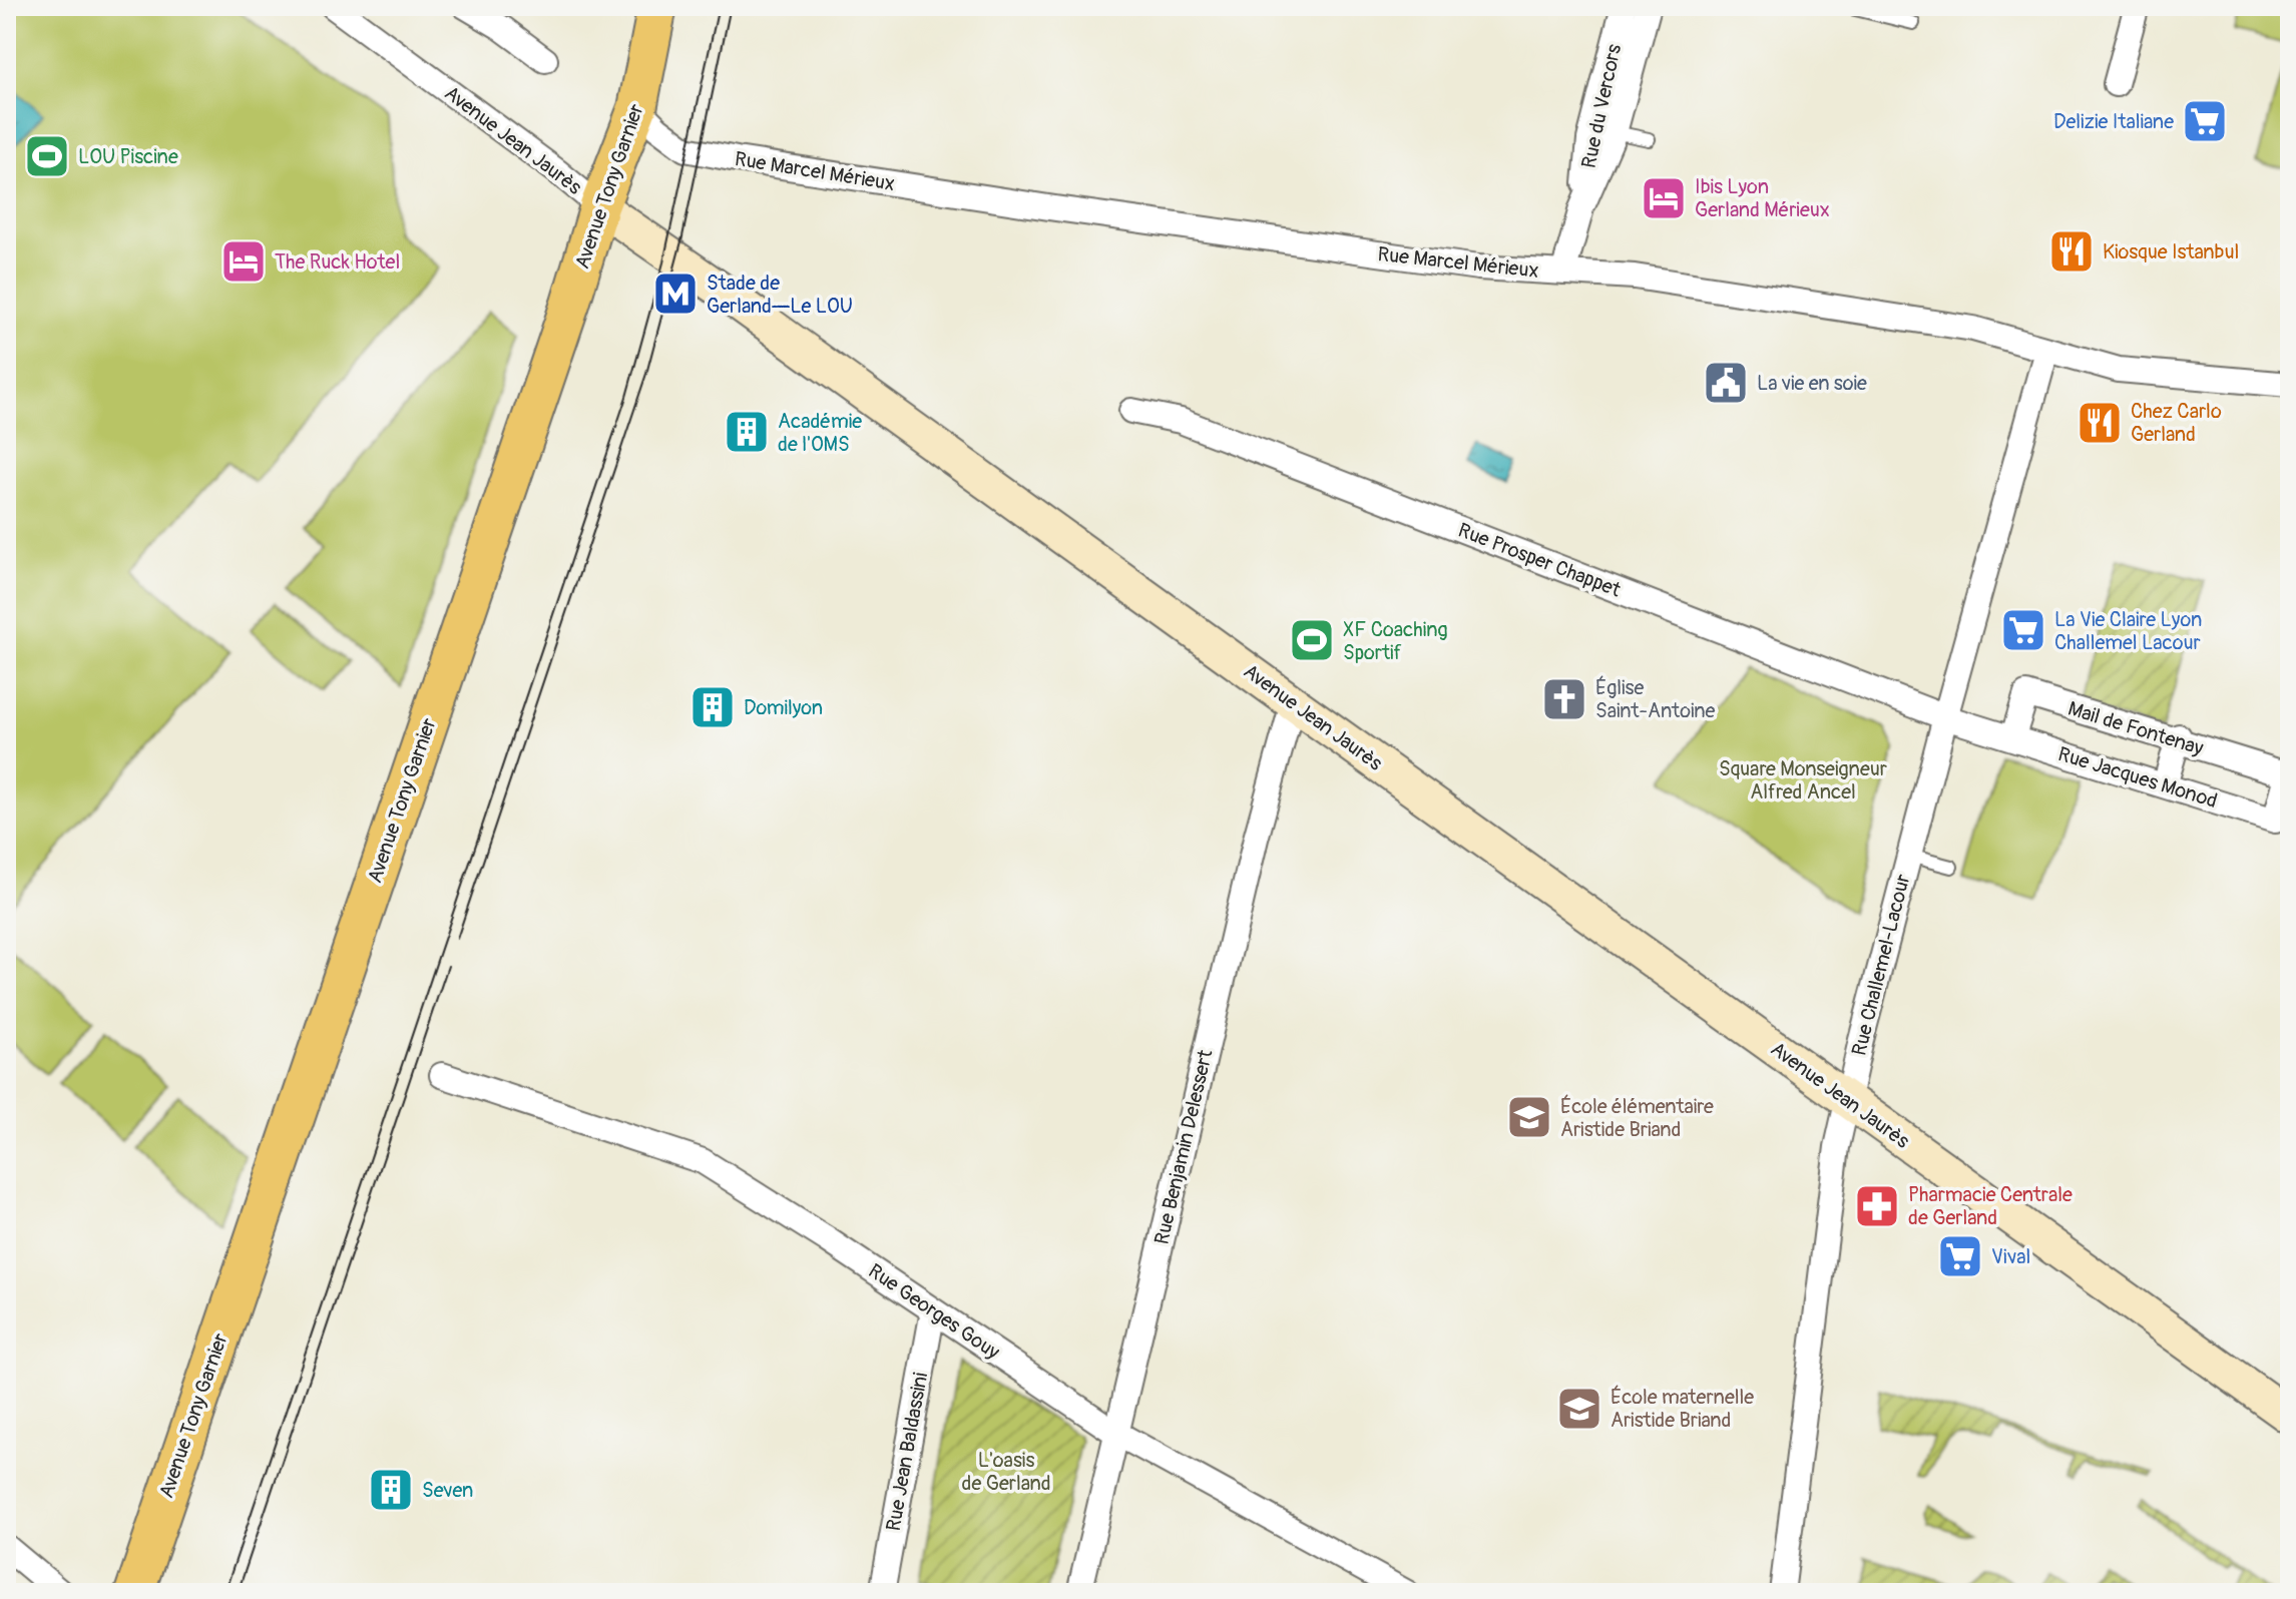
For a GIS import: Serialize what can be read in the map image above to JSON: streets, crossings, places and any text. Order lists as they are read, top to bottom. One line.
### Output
{"streets":{"main road":["Avenue Jean Jaurès","Avenue Tony Garnier"],"street":["Rue du Vercors","Rue Marcel Mérieux","Rue Prosper Chappet","Mail de Fontenay","Rue Jacques Monod","Rue Challemel-Lacour","Rue Benjamin Delessert","Rue Georges Gouy","Rue Jean Baldassini"]},"crossings":[["Rue du Vercors","Rue Marcel Mérieux"],["Avenue Jean Jaurès","Avenue Tony Garnier"],["Avenue Jean Jaurès","Rue Challemel-Lacour"],["Avenue Jean Jaurès","Rue Benjamin Delessert"],["Rue Marcel Mérieux","Avenue Tony Garnier"],["Rue Marcel Mérieux","Rue Challemel-Lacour"],["Rue Prosper Chappet","Rue Jacques Monod"],["Rue Prosper Chappet","Rue Challemel-Lacour"],["Mail de Fontenay","Rue Jacques Monod"],["Rue Jacques Monod","Rue Challemel-Lacour"],["Rue Benjamin Delessert","Rue Georges Gouy"],["Rue Georges Gouy","Rue Jean Baldassini"]],"parks":["Square Monseigneur Alfred Ancel","L'oasis de Gerland"],"places":{"supermarket":["Delizie Italiane","La Vie Claire Lyon Challemel Lacour","Vival"],"sports":["LOU Piscine","XF Coaching Sportif"],"hotel":["Ibis Lyon Gerland Mérieux","The Ruck Hotel"],"restaurant":["Kiosque Istanbul","Chez Carlo Gerland"],"metro station":["Stade de Gerland—Le LOU"],"public building":["La vie en soie"],"building":["Académie de l'OMS","Domilyon","Seven"],"church":["Église Saint-Antoine"],"school or university":["École élémentaire Aristide Briand","École maternelle Aristide Briand"],"pharmacy":["Pharmacie Centrale de Gerland"]}}
